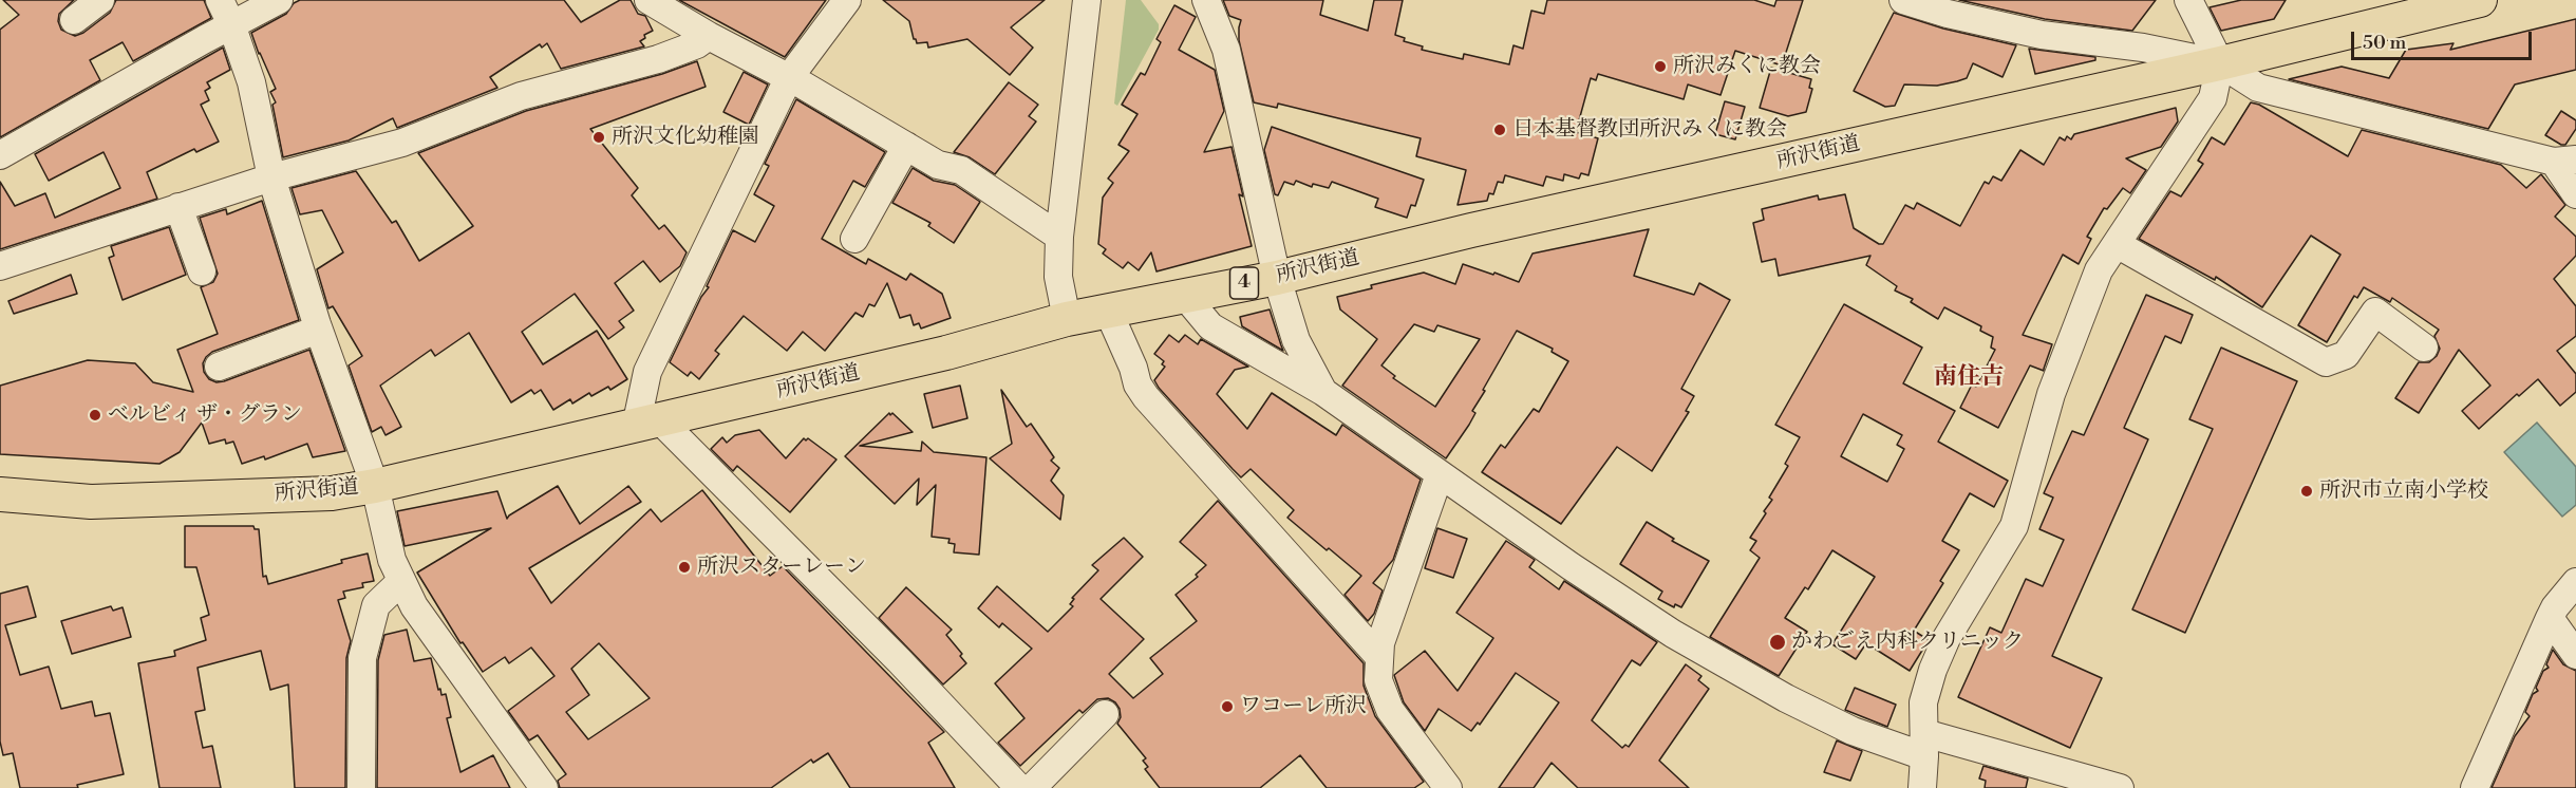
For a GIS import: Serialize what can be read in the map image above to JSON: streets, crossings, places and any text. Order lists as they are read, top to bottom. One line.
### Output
{"streets":{"main road":["所沢街道","4"]},"districts":["南住吉"],"places":["所沢みくに教会","日本基督教団所沢みくに教会","所沢文化幼稚園","ベルビィ ザ・グラン","所沢市立南小学校","所沢スターレーン","かわごえ内科クリニック","ワコーレ所沢"],"scale_bar":"50 m"}
